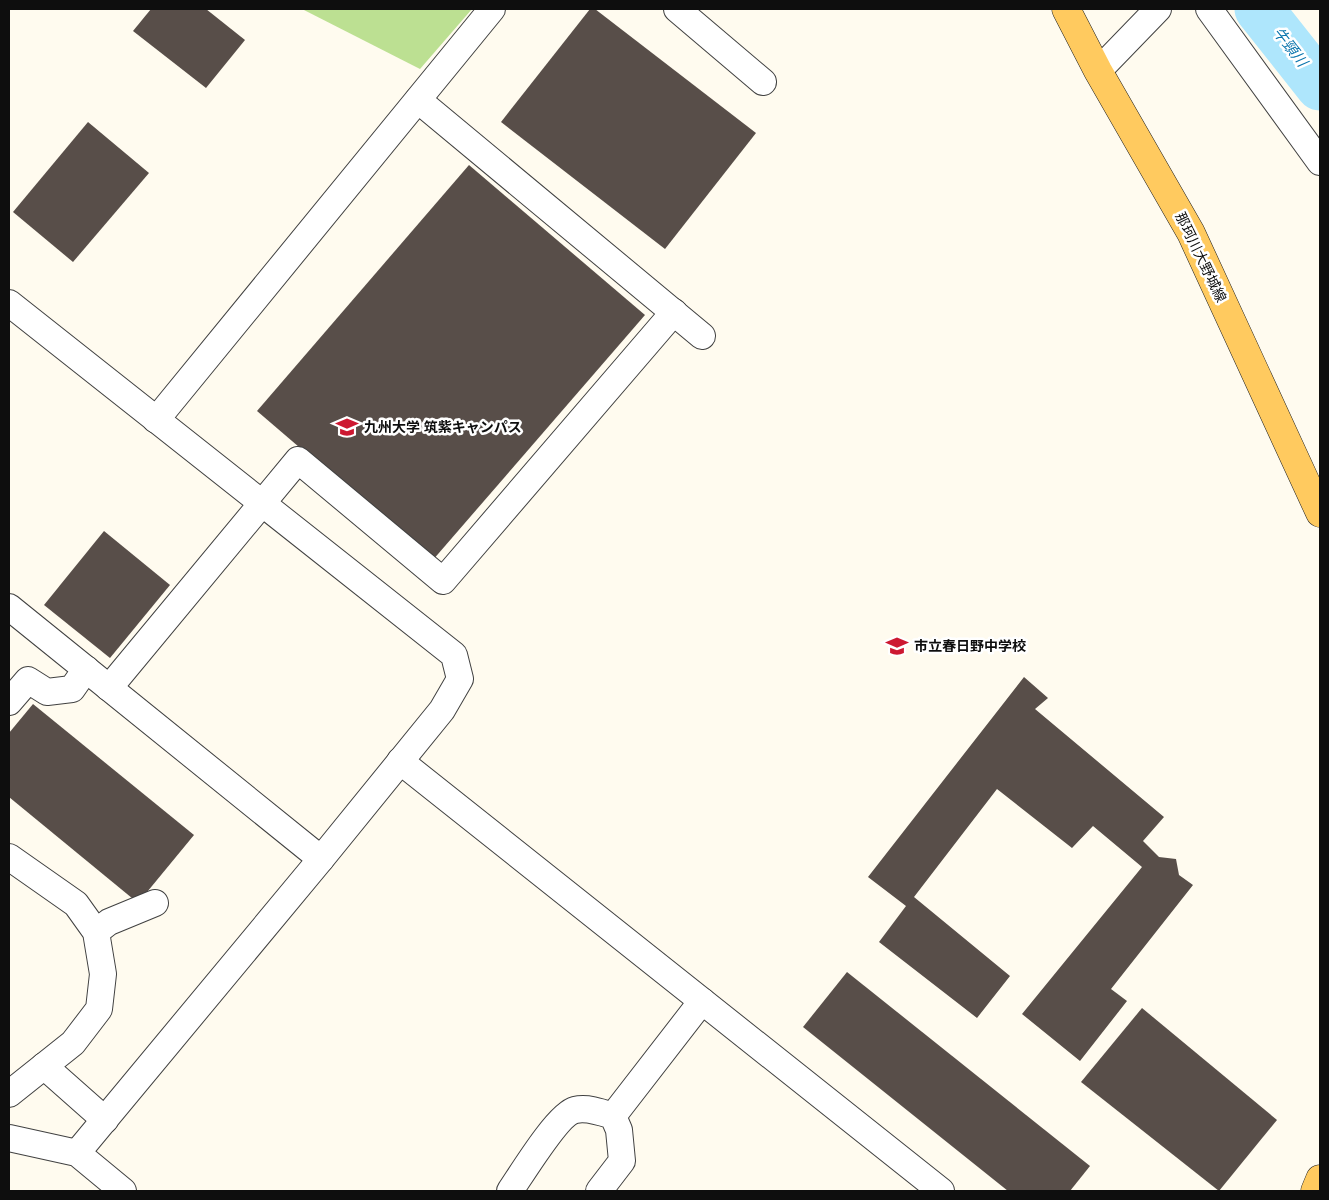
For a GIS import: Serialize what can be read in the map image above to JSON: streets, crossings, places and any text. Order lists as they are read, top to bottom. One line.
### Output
{"streets":{"main road":["那珂川大野城線"]},"water":["牛頸川"],"places":{"school or university":["九州大学 筑紫キャンパス","市立春日野中学校"]}}
